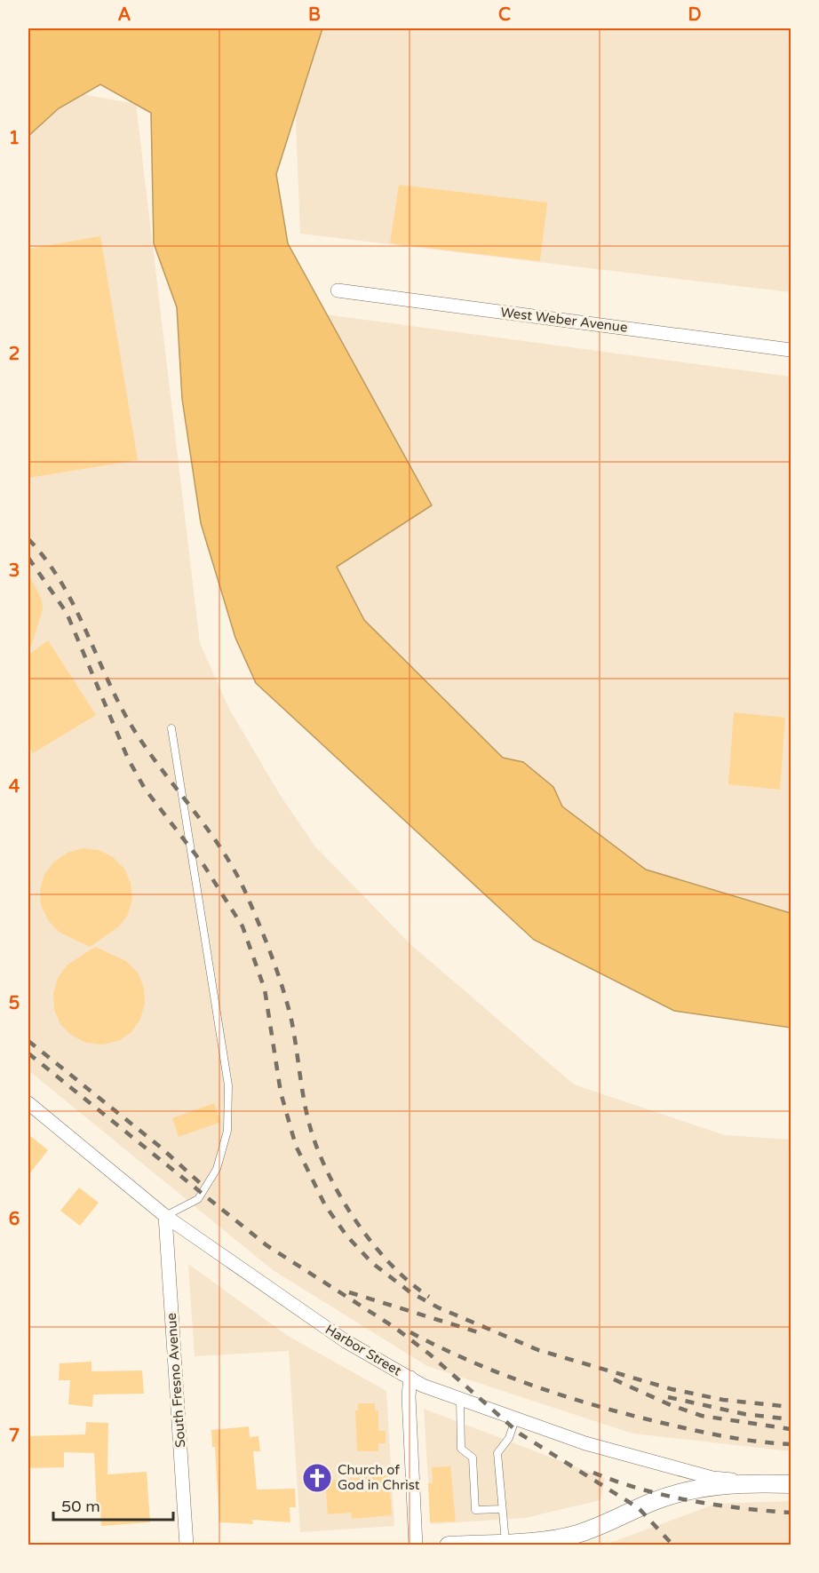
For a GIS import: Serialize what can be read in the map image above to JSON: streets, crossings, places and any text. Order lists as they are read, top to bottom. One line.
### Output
{"streets":{"street":["West Weber Avenue","Harbor Street","South Fresno Avenue"]},"crossings":[["Harbor Street","South Fresno Avenue"]],"places":{"church":["Church of God in Christ"]},"scale_bar":"50 m","grid":{"columns":["A","B","C","D"],"rows":["1","2","3","4","5","6","7"]}}
